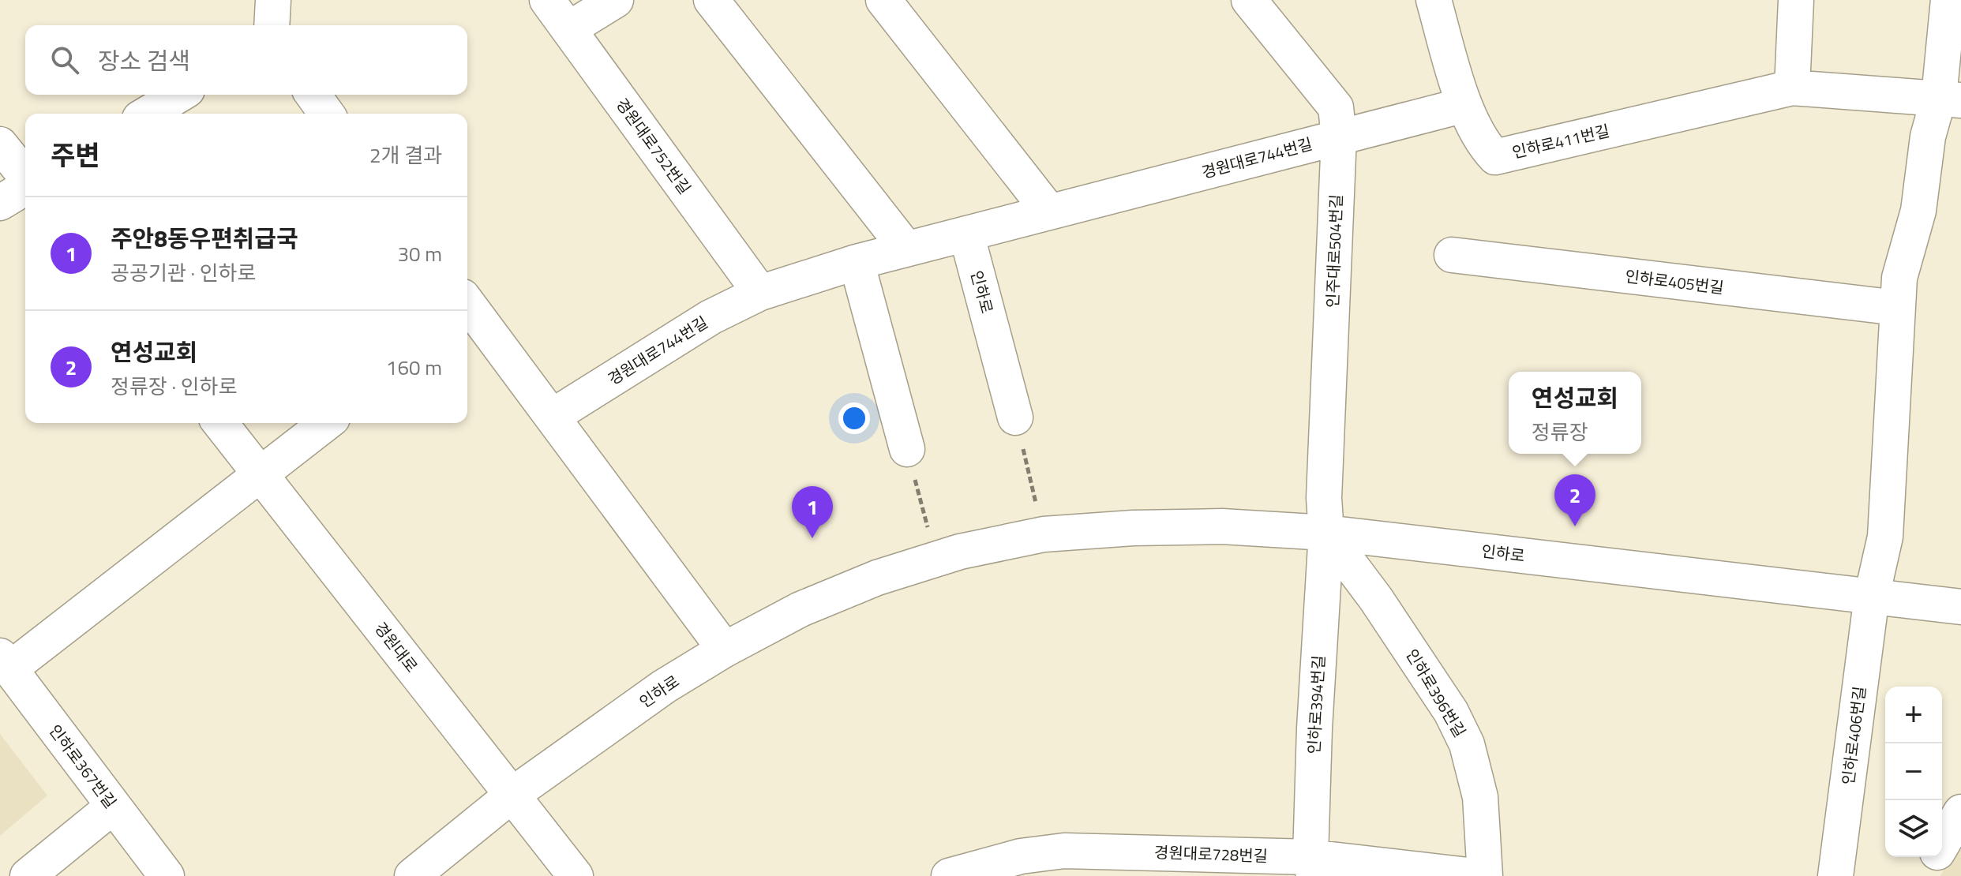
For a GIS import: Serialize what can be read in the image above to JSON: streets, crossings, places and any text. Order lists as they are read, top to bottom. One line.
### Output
{"streets":{"main road":["인하로411번길","경원대로752번길","경원대로744번길","인주대로504번길","인하로405번길","인하로","경원대로","인하로396번길","인하로394번길","인하로406번길","인하로367번길","경원대로728번길"]},"crossings":[["인하로411번길","경원대로744번길"],["경원대로752번길","경원대로744번길"],["경원대로744번길","인주대로504번길"],["경원대로744번길","인하로"],["인주대로504번길","인하로"],["인주대로504번길","인하로396번길"],["인주대로504번길","인하로394번길"],["인하로","경원대로"],["인하로","인하로396번길"],["인하로","인하로394번길"],["인하로","인하로406번길"],["인하로396번길","인하로394번길"],["인하로394번길","경원대로728번길"]],"page":{"search":"장소 검색","heading":["주변","2개 결과"],"list":[{"mark":"1","name":"주안8동우편취급국","note":"공공기관 · 인하로","value":"30 m"},{"mark":"2","name":"연성교회","note":"정류장 · 인하로","value":"160 m"}],"popup":["연성교회","정류장"],"pins":["2","1"],"map_buttons":["+","−"]}}
